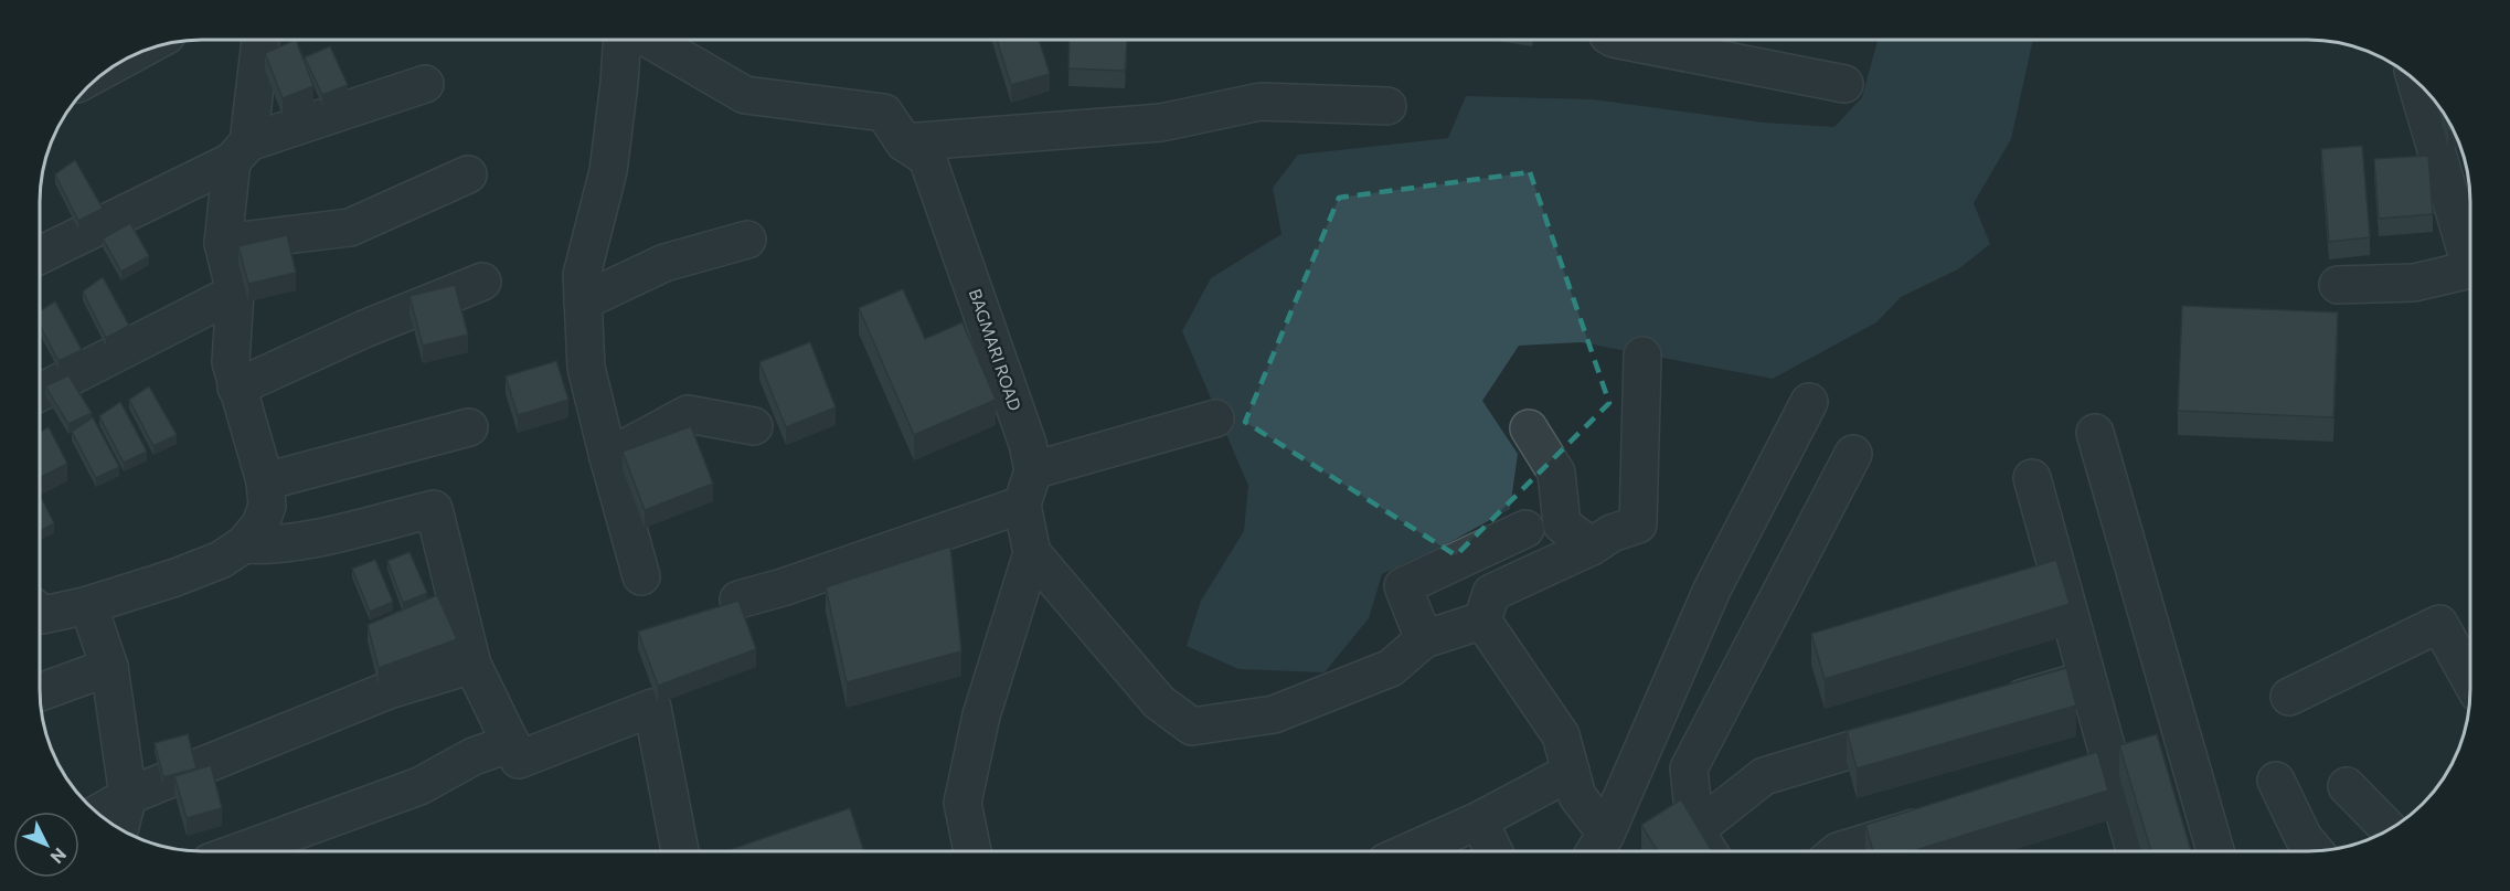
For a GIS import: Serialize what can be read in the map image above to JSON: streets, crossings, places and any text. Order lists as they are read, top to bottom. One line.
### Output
{"streets":{"street":["BAGMARI ROAD"]},"north":"bottom right"}
